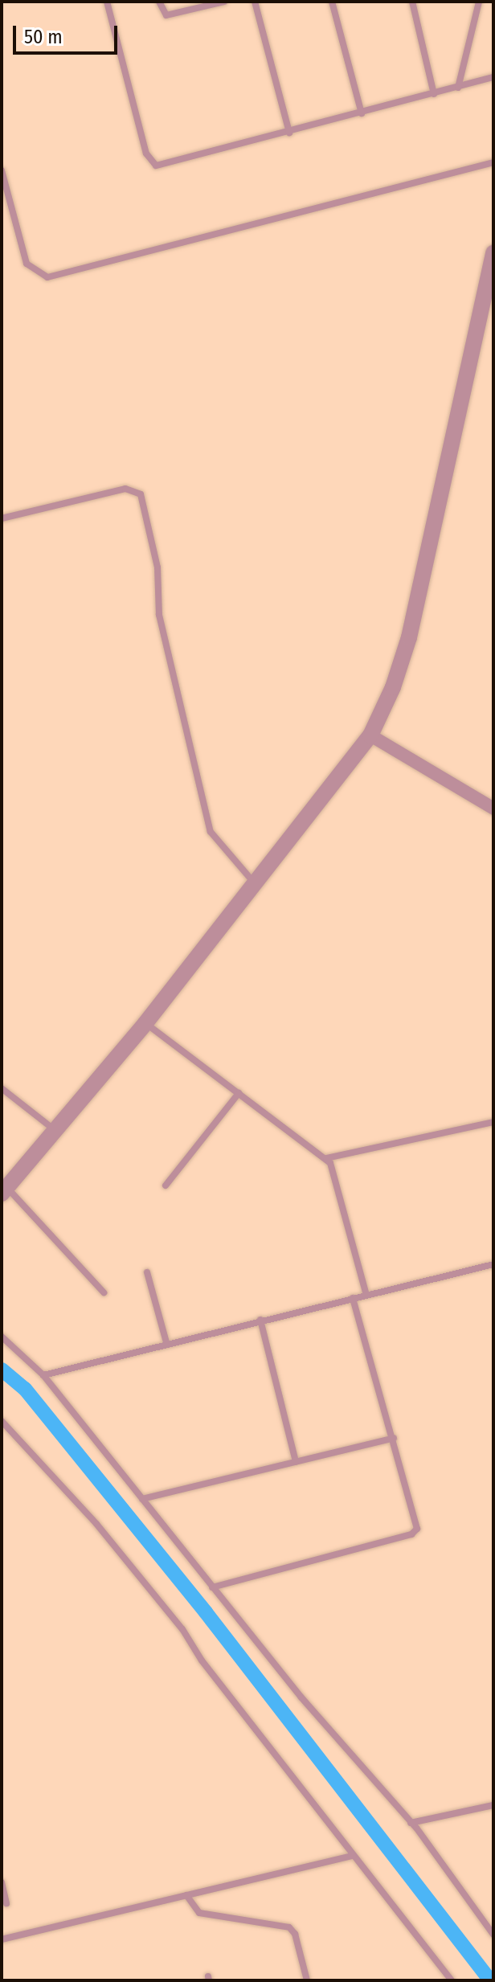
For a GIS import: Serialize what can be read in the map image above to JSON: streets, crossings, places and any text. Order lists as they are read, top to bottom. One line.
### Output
{"scale_bar":"50 m"}
